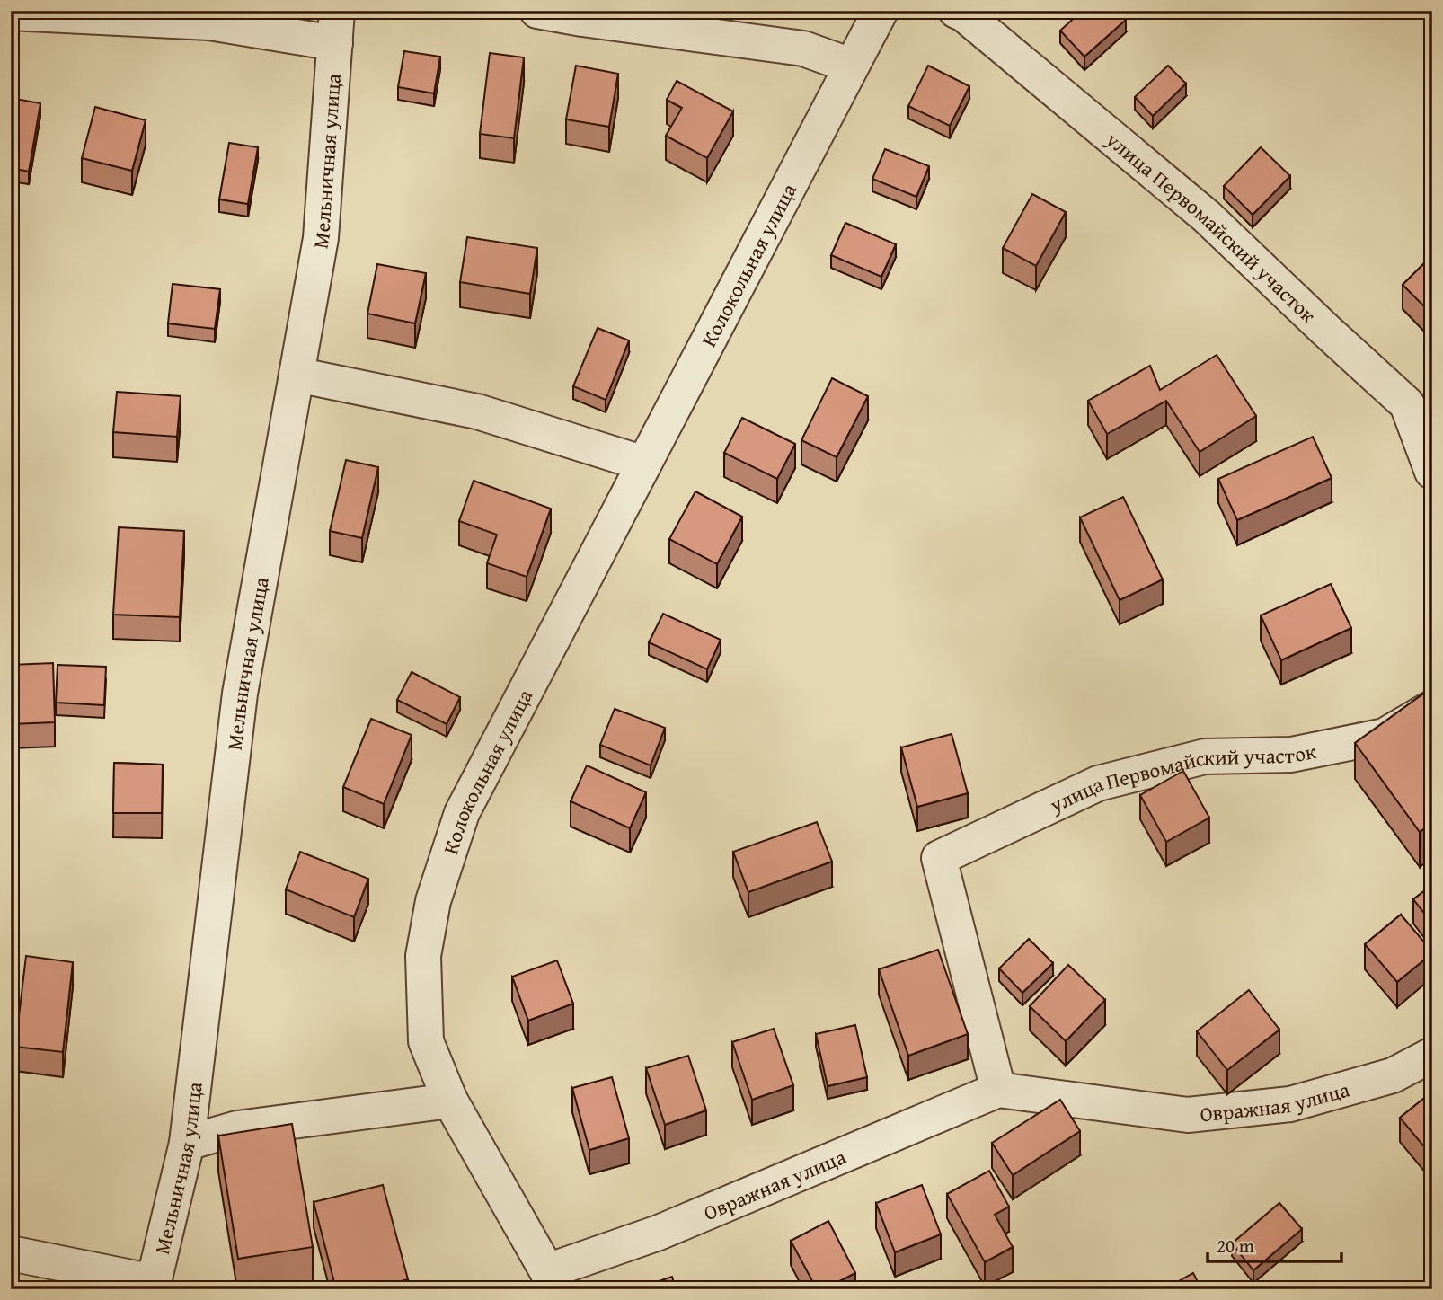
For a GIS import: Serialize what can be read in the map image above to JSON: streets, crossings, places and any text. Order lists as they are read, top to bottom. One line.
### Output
{"streets":{"street":["Мельничная улица","улица Первомайский участок","Колокольная улица","Овражная улица"]},"crossings":[["улица Первомайский участок","Овражная улица"],["Колокольная улица","Овражная улица"]],"scale_bar":"20 m"}
